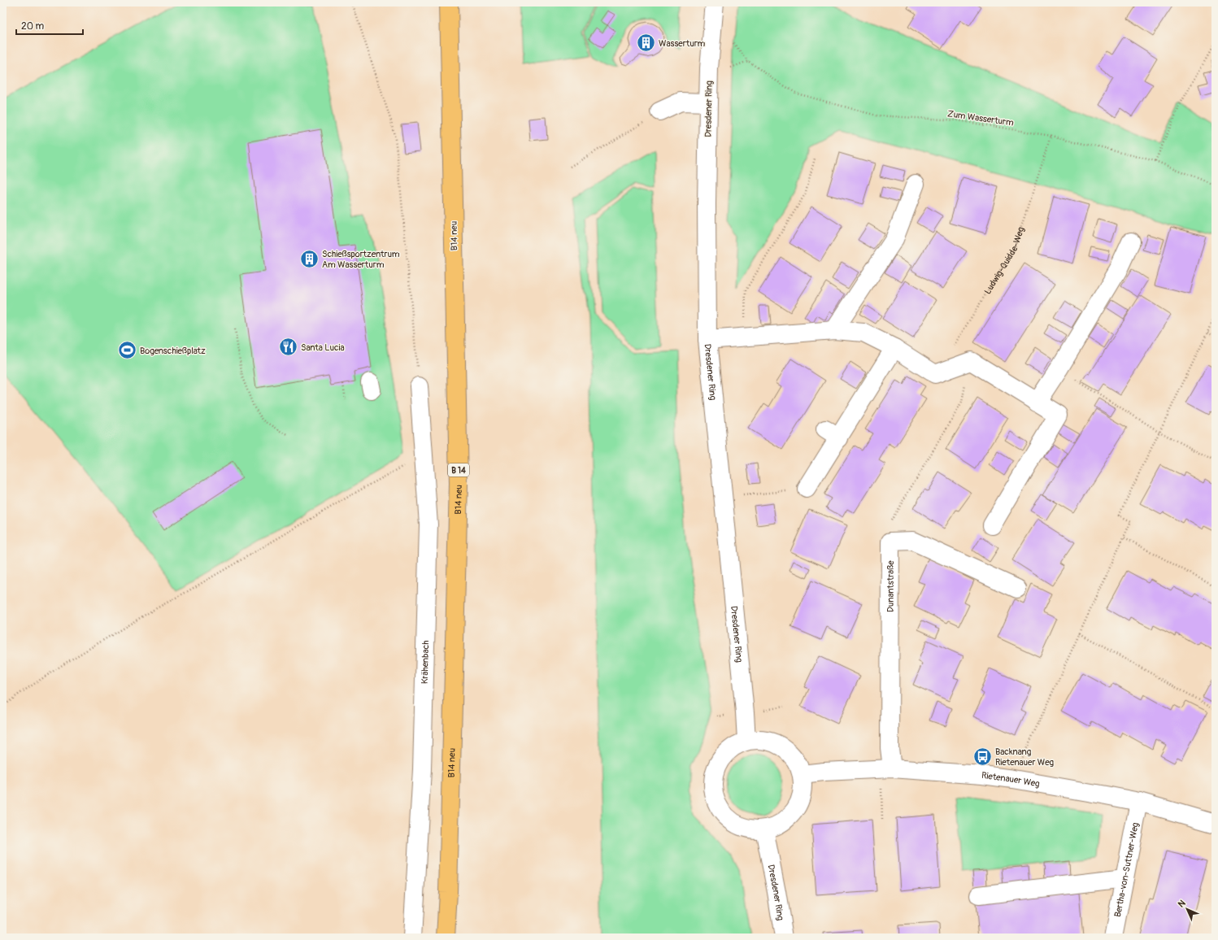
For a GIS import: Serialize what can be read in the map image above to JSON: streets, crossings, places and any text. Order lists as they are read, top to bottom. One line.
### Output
{"streets":{"main road":["B14 neu","B 14"],"street":["Dresdener Ring","Dunantstraße","Krähenbach","Rietenauer Weg","Bertha-von-Suttner-Weg"],"path":["Zum Wasserturm","Ludwig-Quidde-Weg"]},"crossings":[["Dresdener Ring","Rietenauer Weg"],["Zum Wasserturm","Ludwig-Quidde-Weg"],["Dunantstraße","Rietenauer Weg"],["Rietenauer Weg","Bertha-von-Suttner-Weg"]],"places":{"building":["Wasserturm","Schießsportzentrum Am Wasserturm"],"restaurant":["Santa Lucia"],"sports":["Bogenschießplatz"],"bus stop":["Backnang Rietenauer Weg"]},"scale_bar":"20 m","north":"top left"}
